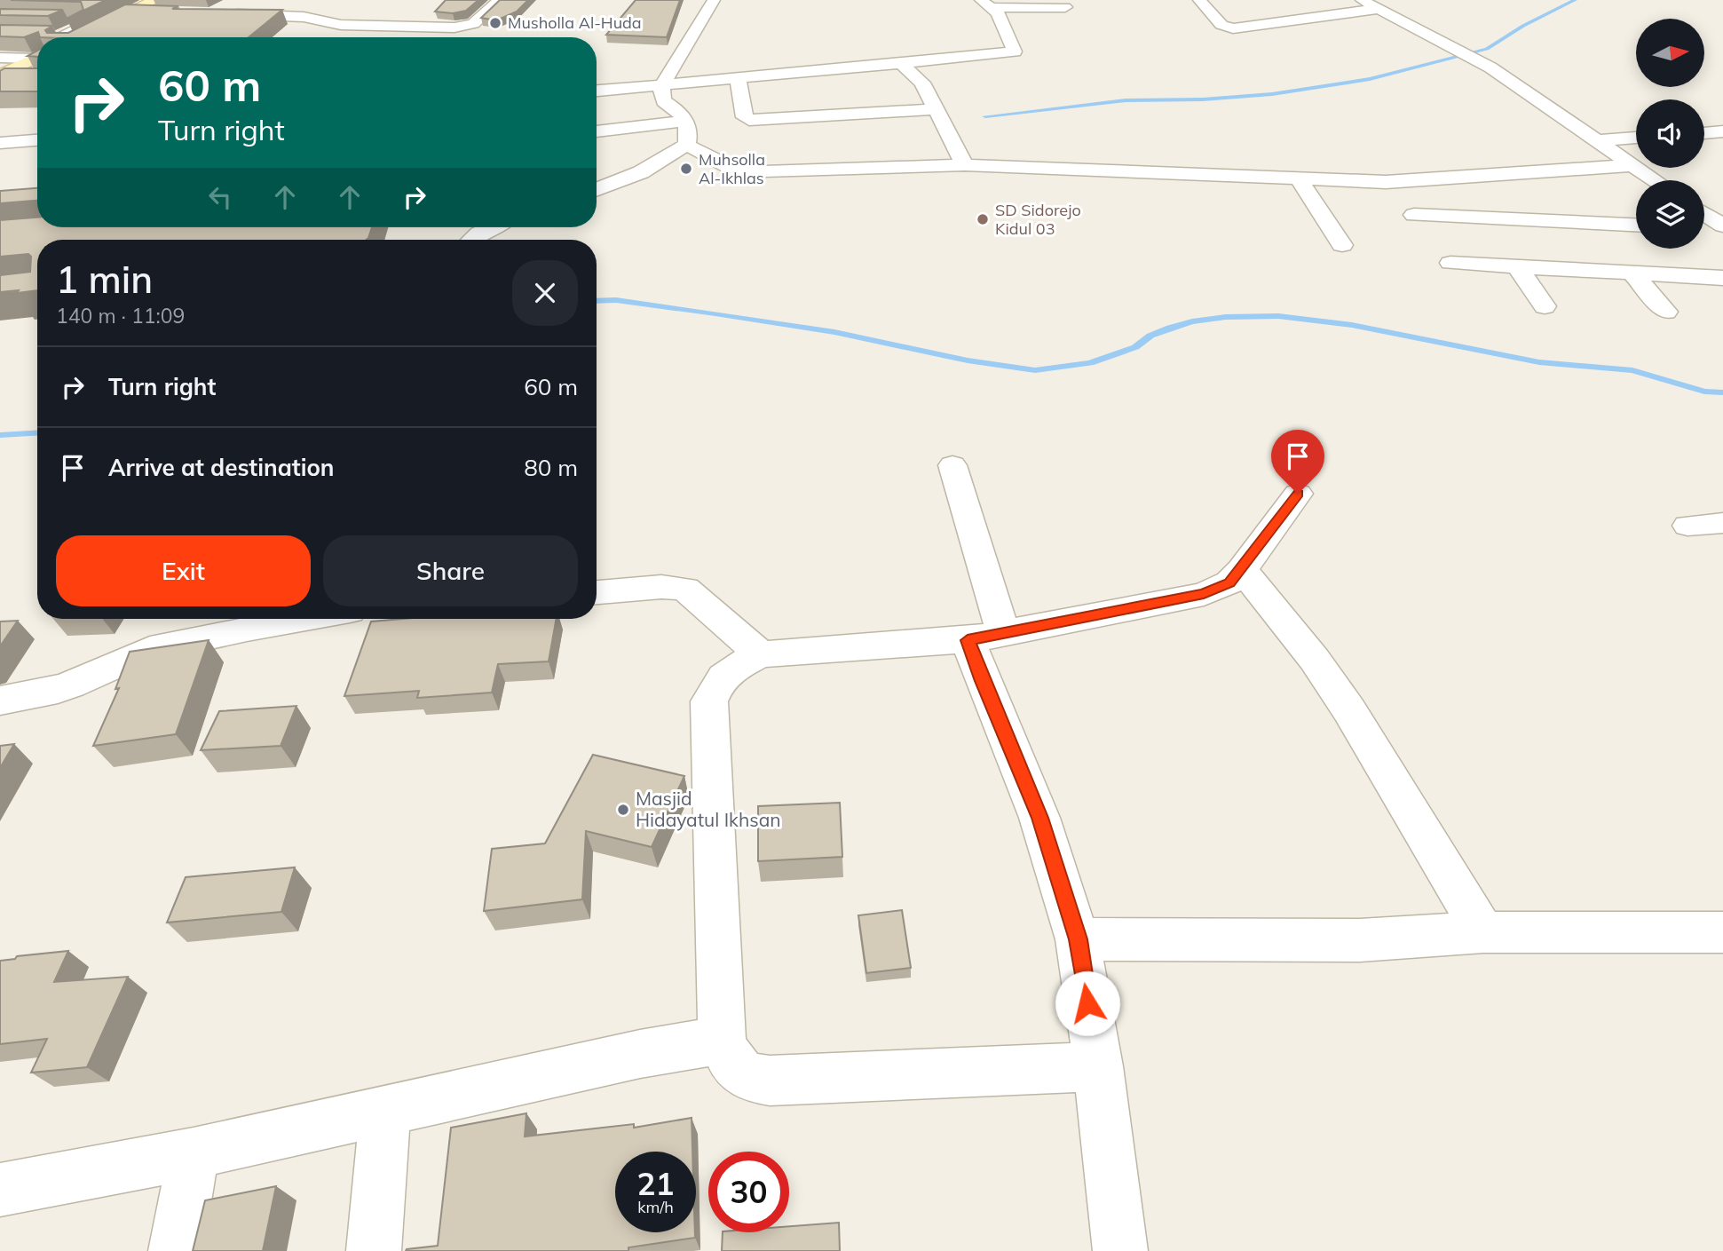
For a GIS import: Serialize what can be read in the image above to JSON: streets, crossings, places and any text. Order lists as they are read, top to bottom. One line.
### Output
{"places":["Musholla Al-Huda","Muhsolla Al-Ikhlas","SD Sidorejo Kidul 03","Masjid Hidayatul Ikhsan"],"north":"right","page":{"turn":["60 m","Turn right"],"heading":["1 min","140 m · 11:09"],"list":[{"name":"Turn right","value":"60 m"},{"name":"Arrive at destination","value":"80 m"}],"buttons":["Exit","Share"],"speed":"21 km/h","limit":"30"}}
